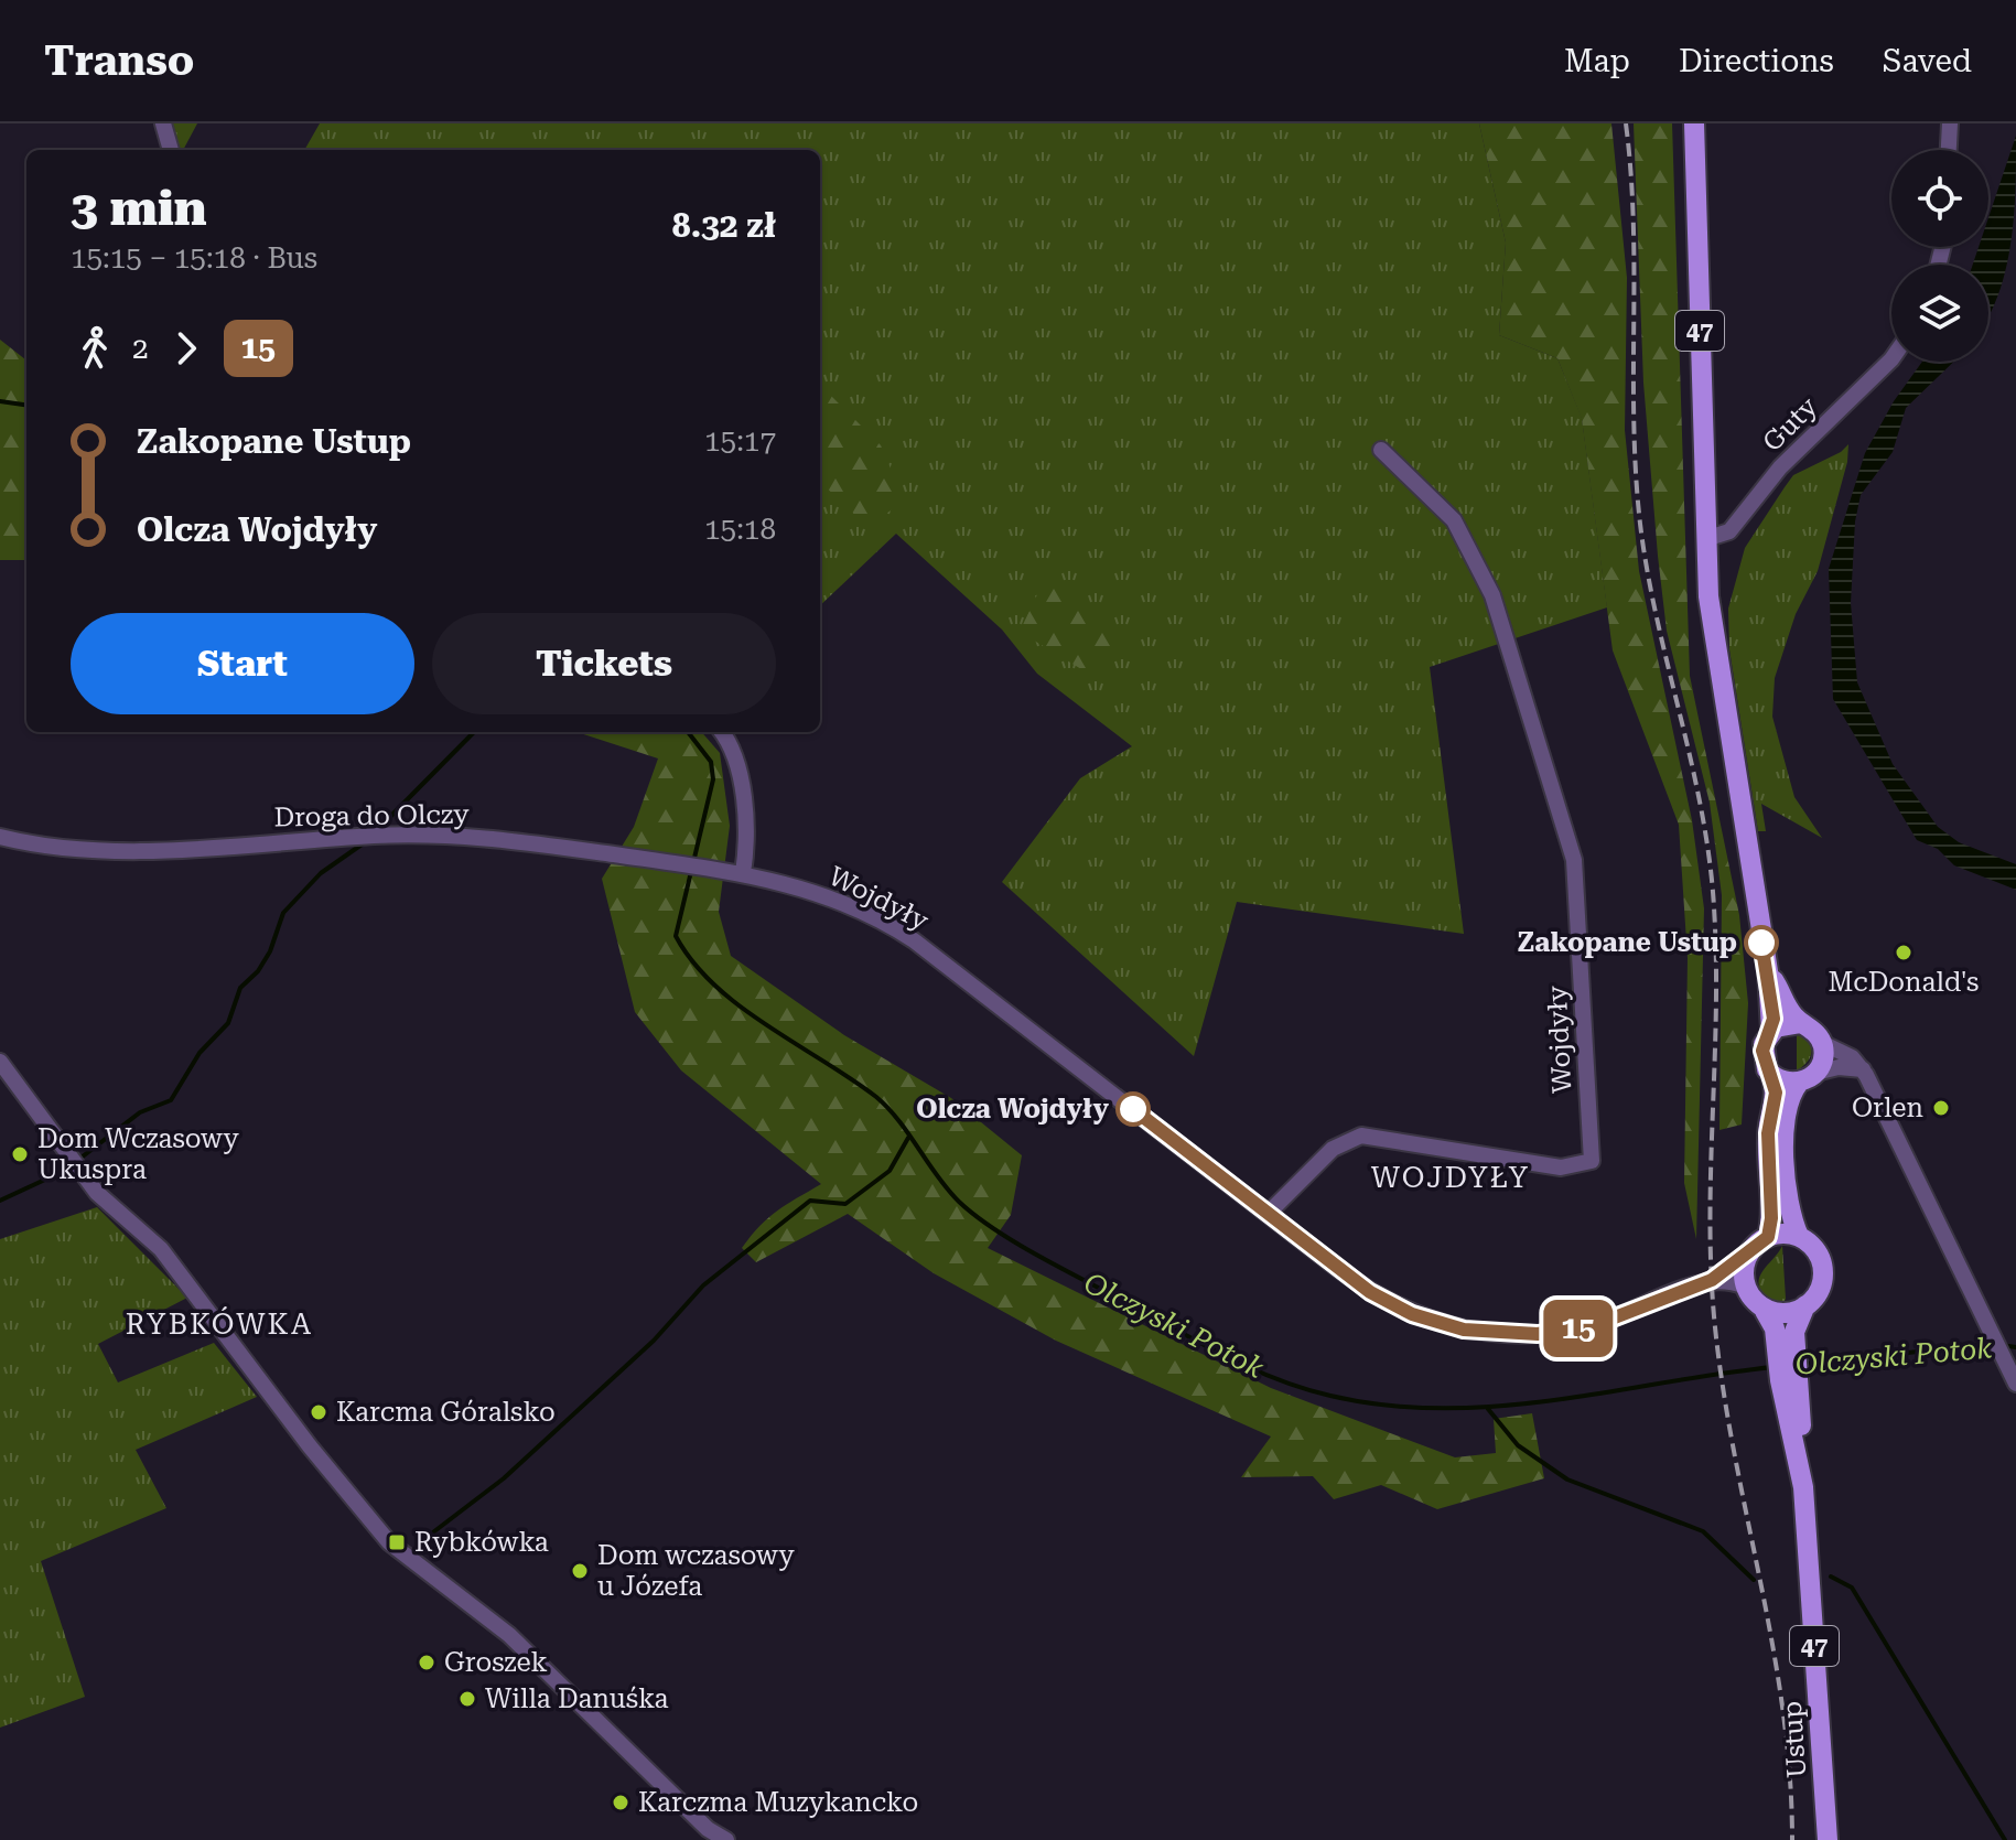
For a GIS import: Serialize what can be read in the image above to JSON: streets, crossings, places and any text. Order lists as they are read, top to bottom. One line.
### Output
{"streets":{"main road":["47","Ustup"],"street":["Guty","Droga do Olczy","Wojdyły"]},"crossings":[["47","Guty"],["47","Wojdyły"],["47","Ustup"],["Droga do Olczy","Wojdyły"],["Wojdyły","Ustup"]],"districts":["WOJDYŁY","RYBKÓWKA"],"water":["Olczyski Potok"],"places":{"other":["Zakopane Ustup","McDonald's","Orlen","Olcza Wojdyły","Dom Wczasowy Ukuspra","Karcma Góralsko","Dom wczasowy u Józefa","Groszek","Willa Danuśka","Karczma Muzykancko"],"transit":["Rybkówka"]},"lines":["bus line 15"],"page":{"header":"Transo","nav":["Map","Directions","Saved"],"on_map":"15","heading":["3 min","15:15 – 15:18 · Bus","8.32 zł"],"legs":["2","15"],"list":[{"name":"Zakopane Ustup","value":"15:17"},{"name":"Olcza Wojdyły","value":"15:18"}],"buttons":["Start","Tickets"]}}
